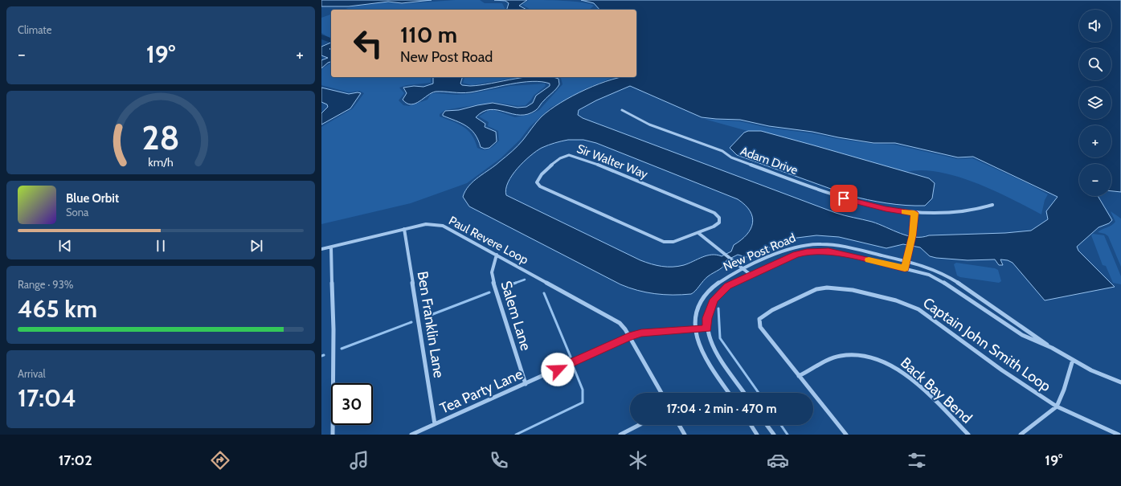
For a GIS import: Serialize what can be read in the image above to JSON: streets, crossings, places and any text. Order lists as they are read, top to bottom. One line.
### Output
{"streets":{"street":["Adam Drive","Sir Walter Way","Paul Revere Loop","New Post Road","Salem Lane","Ben Franklin Lane","Captain John Smith Loop","Back Bay Bend","Tea Party Lane"]},"crossings":[["Paul Revere Loop","Salem Lane"],["Paul Revere Loop","Ben Franklin Lane"],["Paul Revere Loop","Tea Party Lane"],["New Post Road","Tea Party Lane"],["Salem Lane","Tea Party Lane"],["Ben Franklin Lane","Tea Party Lane"],["Captain John Smith Loop","Back Bay Bend"]],"page":{"tile":["Climate",["Range · 93%","465 km"],["Arrival","17:04"]],"map_buttons":["+","−"],"turn":["110 m","New Post Road"],"heat":["−","19°","+"],"song":["Blue Orbit","Sona"],"limit":"30","trip":"17:04 · 2 min · 470 m","tabs":["17:02","19°"],"gauge":["28","km/h"]}}
